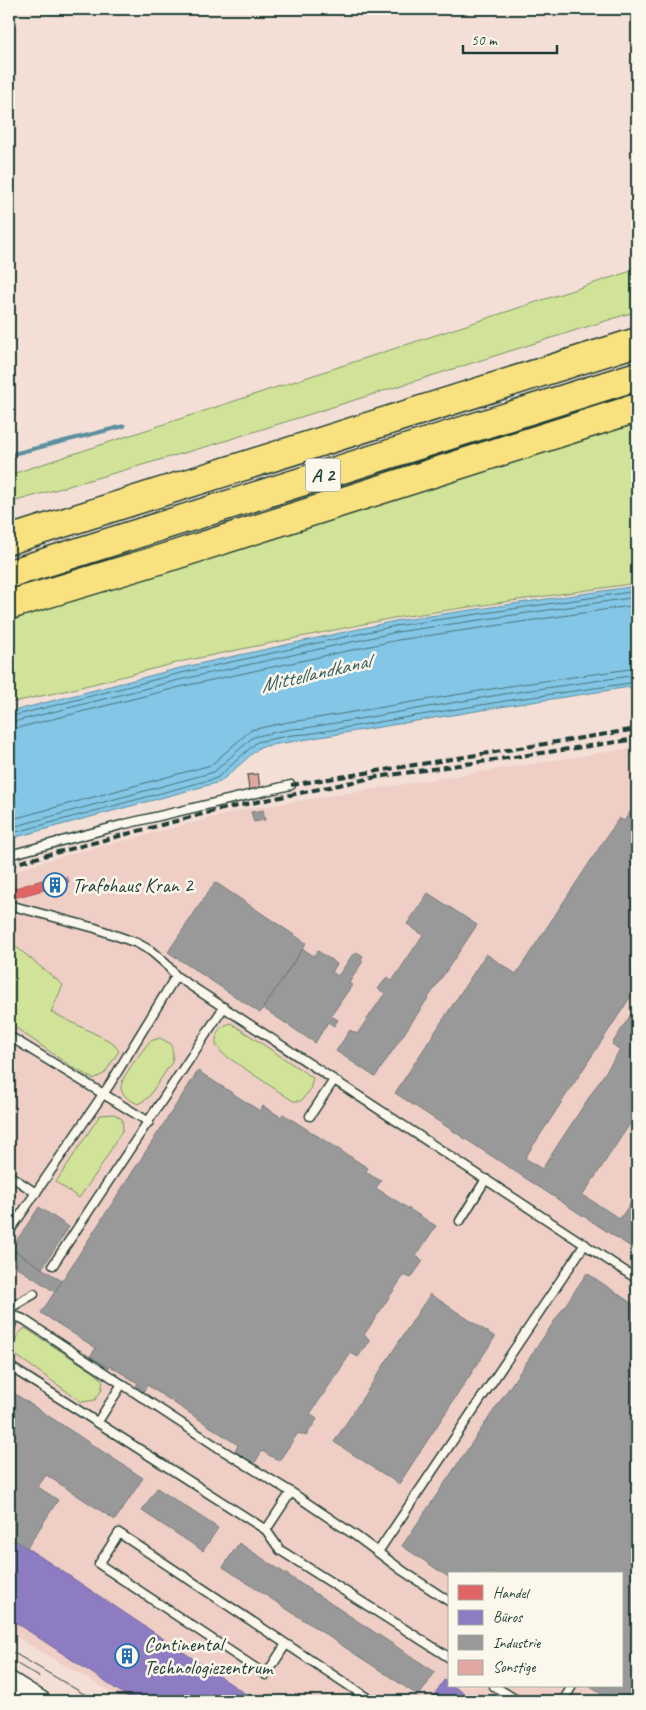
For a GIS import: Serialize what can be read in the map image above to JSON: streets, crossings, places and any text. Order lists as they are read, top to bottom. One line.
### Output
{"streets":{"highway":["A 2"]},"water":["Mittellandkanal"],"places":{"building":["Trafohaus Kran 2","Continental Technologiezentrum"]},"legend":["Handel","Büros","Industrie","Sonstige"],"scale_bar":"50 m"}
